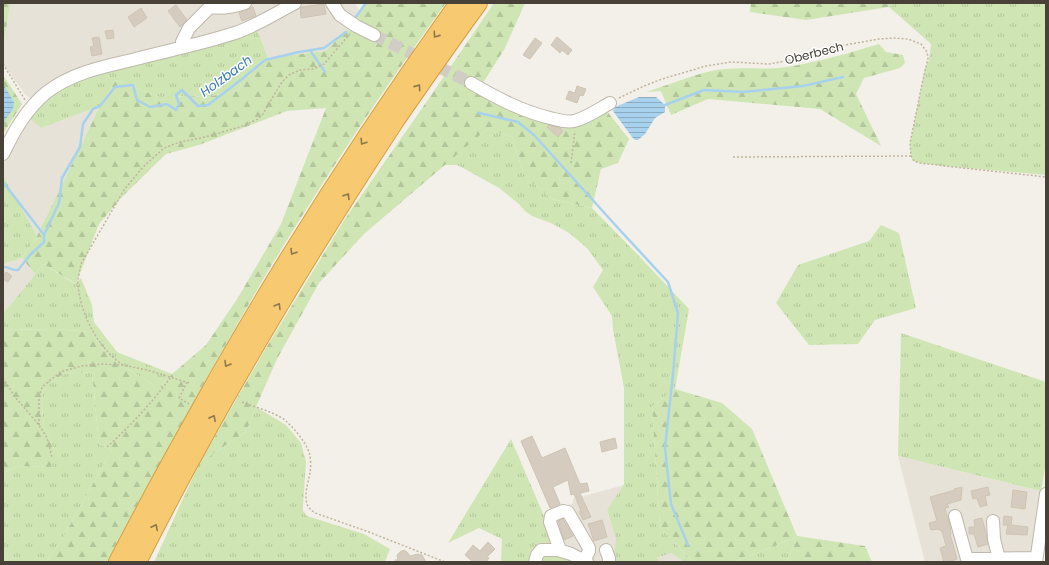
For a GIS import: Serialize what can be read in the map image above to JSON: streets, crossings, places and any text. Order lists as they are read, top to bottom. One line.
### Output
{"streets":{"path":["Oberbech"]},"water":["Holzbach"]}
